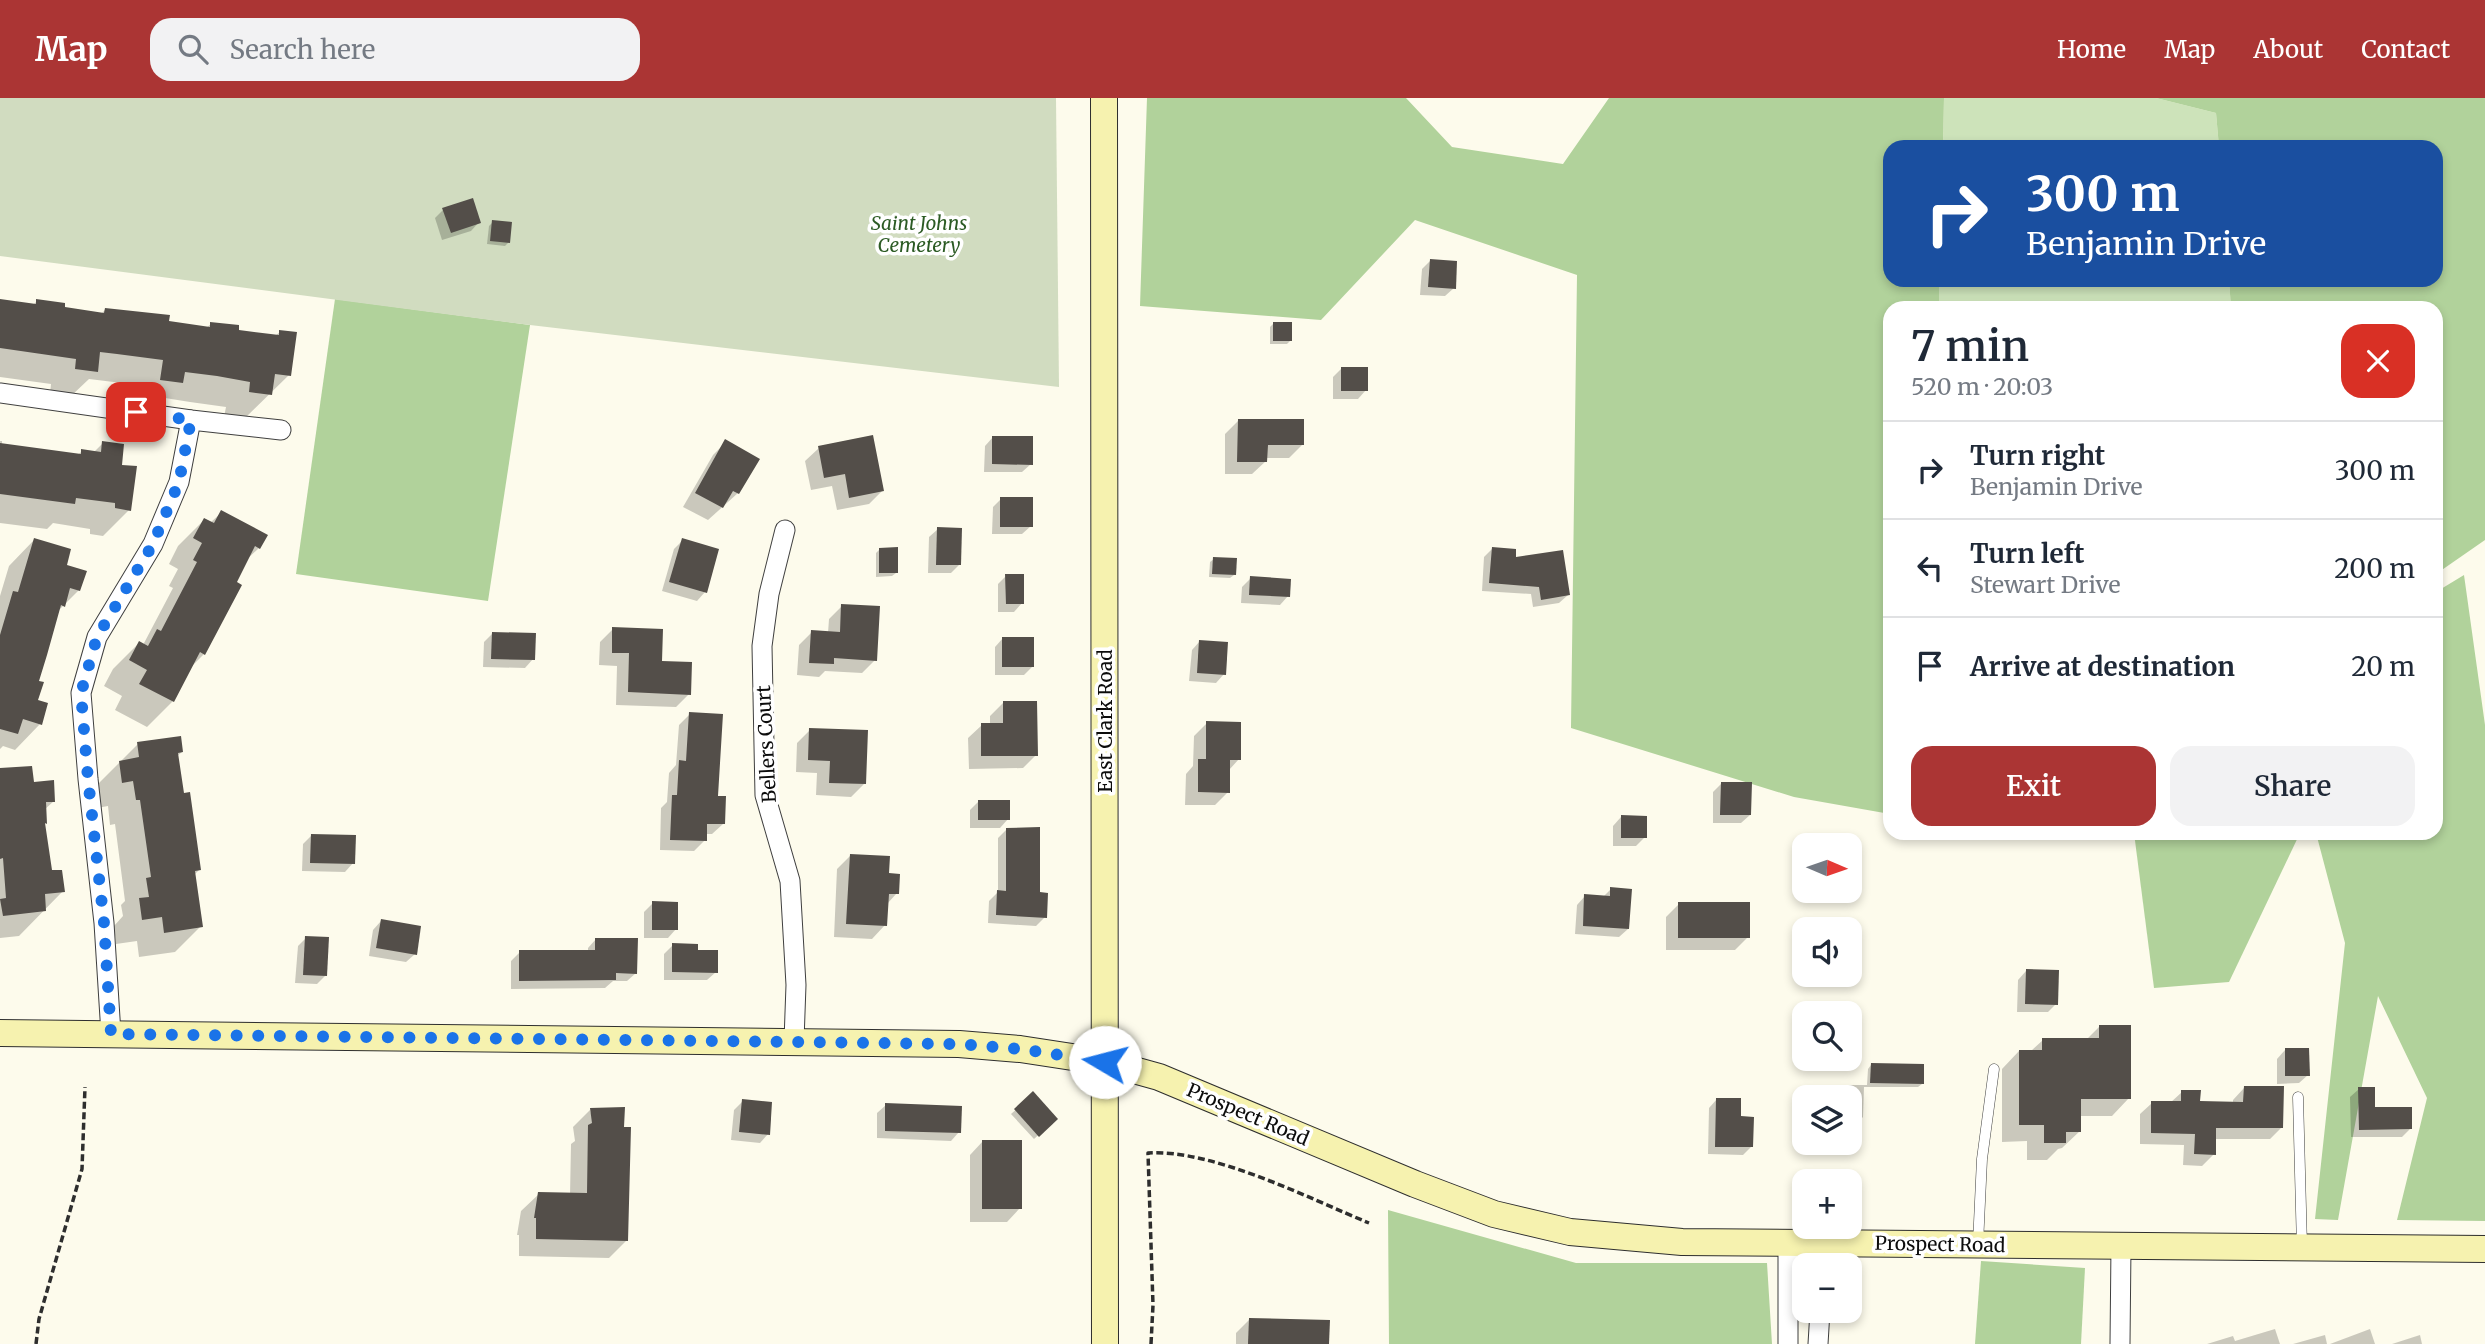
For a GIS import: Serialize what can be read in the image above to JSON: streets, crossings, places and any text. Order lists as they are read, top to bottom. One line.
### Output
{"streets":{"main road":["East Clark Road","Prospect Road"],"street":["Bellers Court"]},"crossings":[["East Clark Road","Prospect Road"],["Bellers Court","Prospect Road"]],"parks":["Saint Johns Cemetery"],"north":"right","page":{"header":"Map","search":"Search here","nav":["Home","Map","About","Contact"],"turn":["300 m","Benjamin Drive"],"heading":["7 min","520 m · 20:03"],"list":[{"name":"Turn right","note":"Benjamin Drive","value":"300 m"},{"name":"Turn left","note":"Stewart Drive","value":"200 m"},{"name":"Arrive at destination","value":"20 m"}],"buttons":["Exit","Share"],"map_buttons":["+","−"]}}
